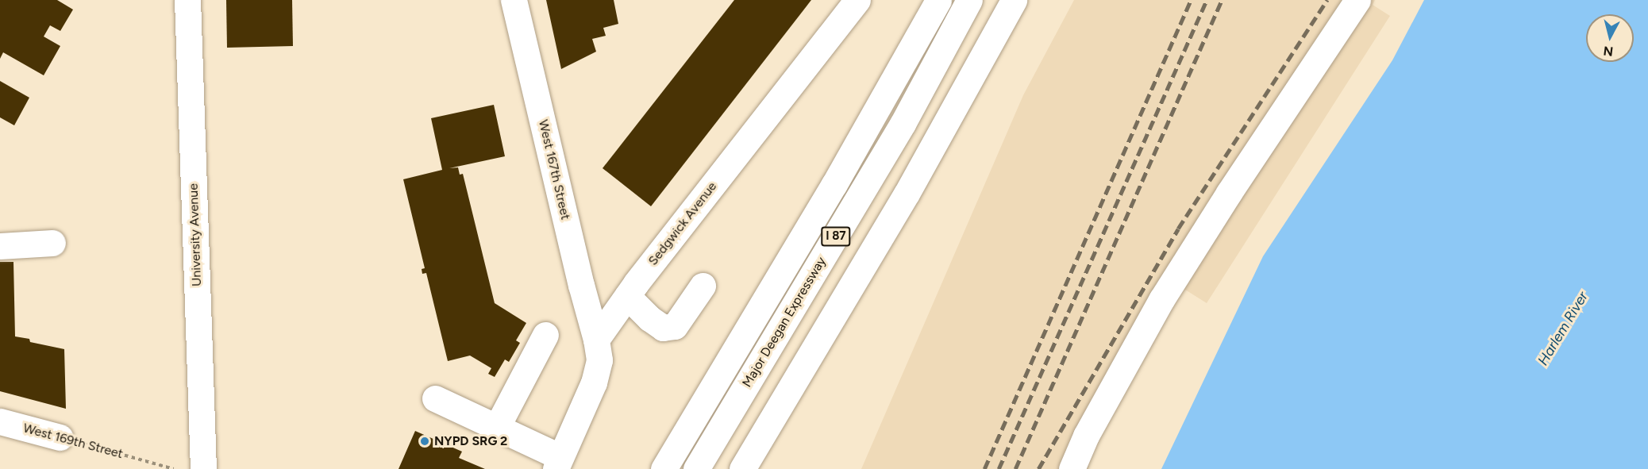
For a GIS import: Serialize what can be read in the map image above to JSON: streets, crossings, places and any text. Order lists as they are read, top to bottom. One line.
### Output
{"streets":{"main road":["West 167th Street","Sedgwick Avenue","University Avenue","I 87","Major Deegan Expressway","West 169th Street"]},"crossings":[["West 167th Street","Sedgwick Avenue"]],"water":["Harlem River"],"places":["NYPD SRG 2"],"north":"bottom"}
